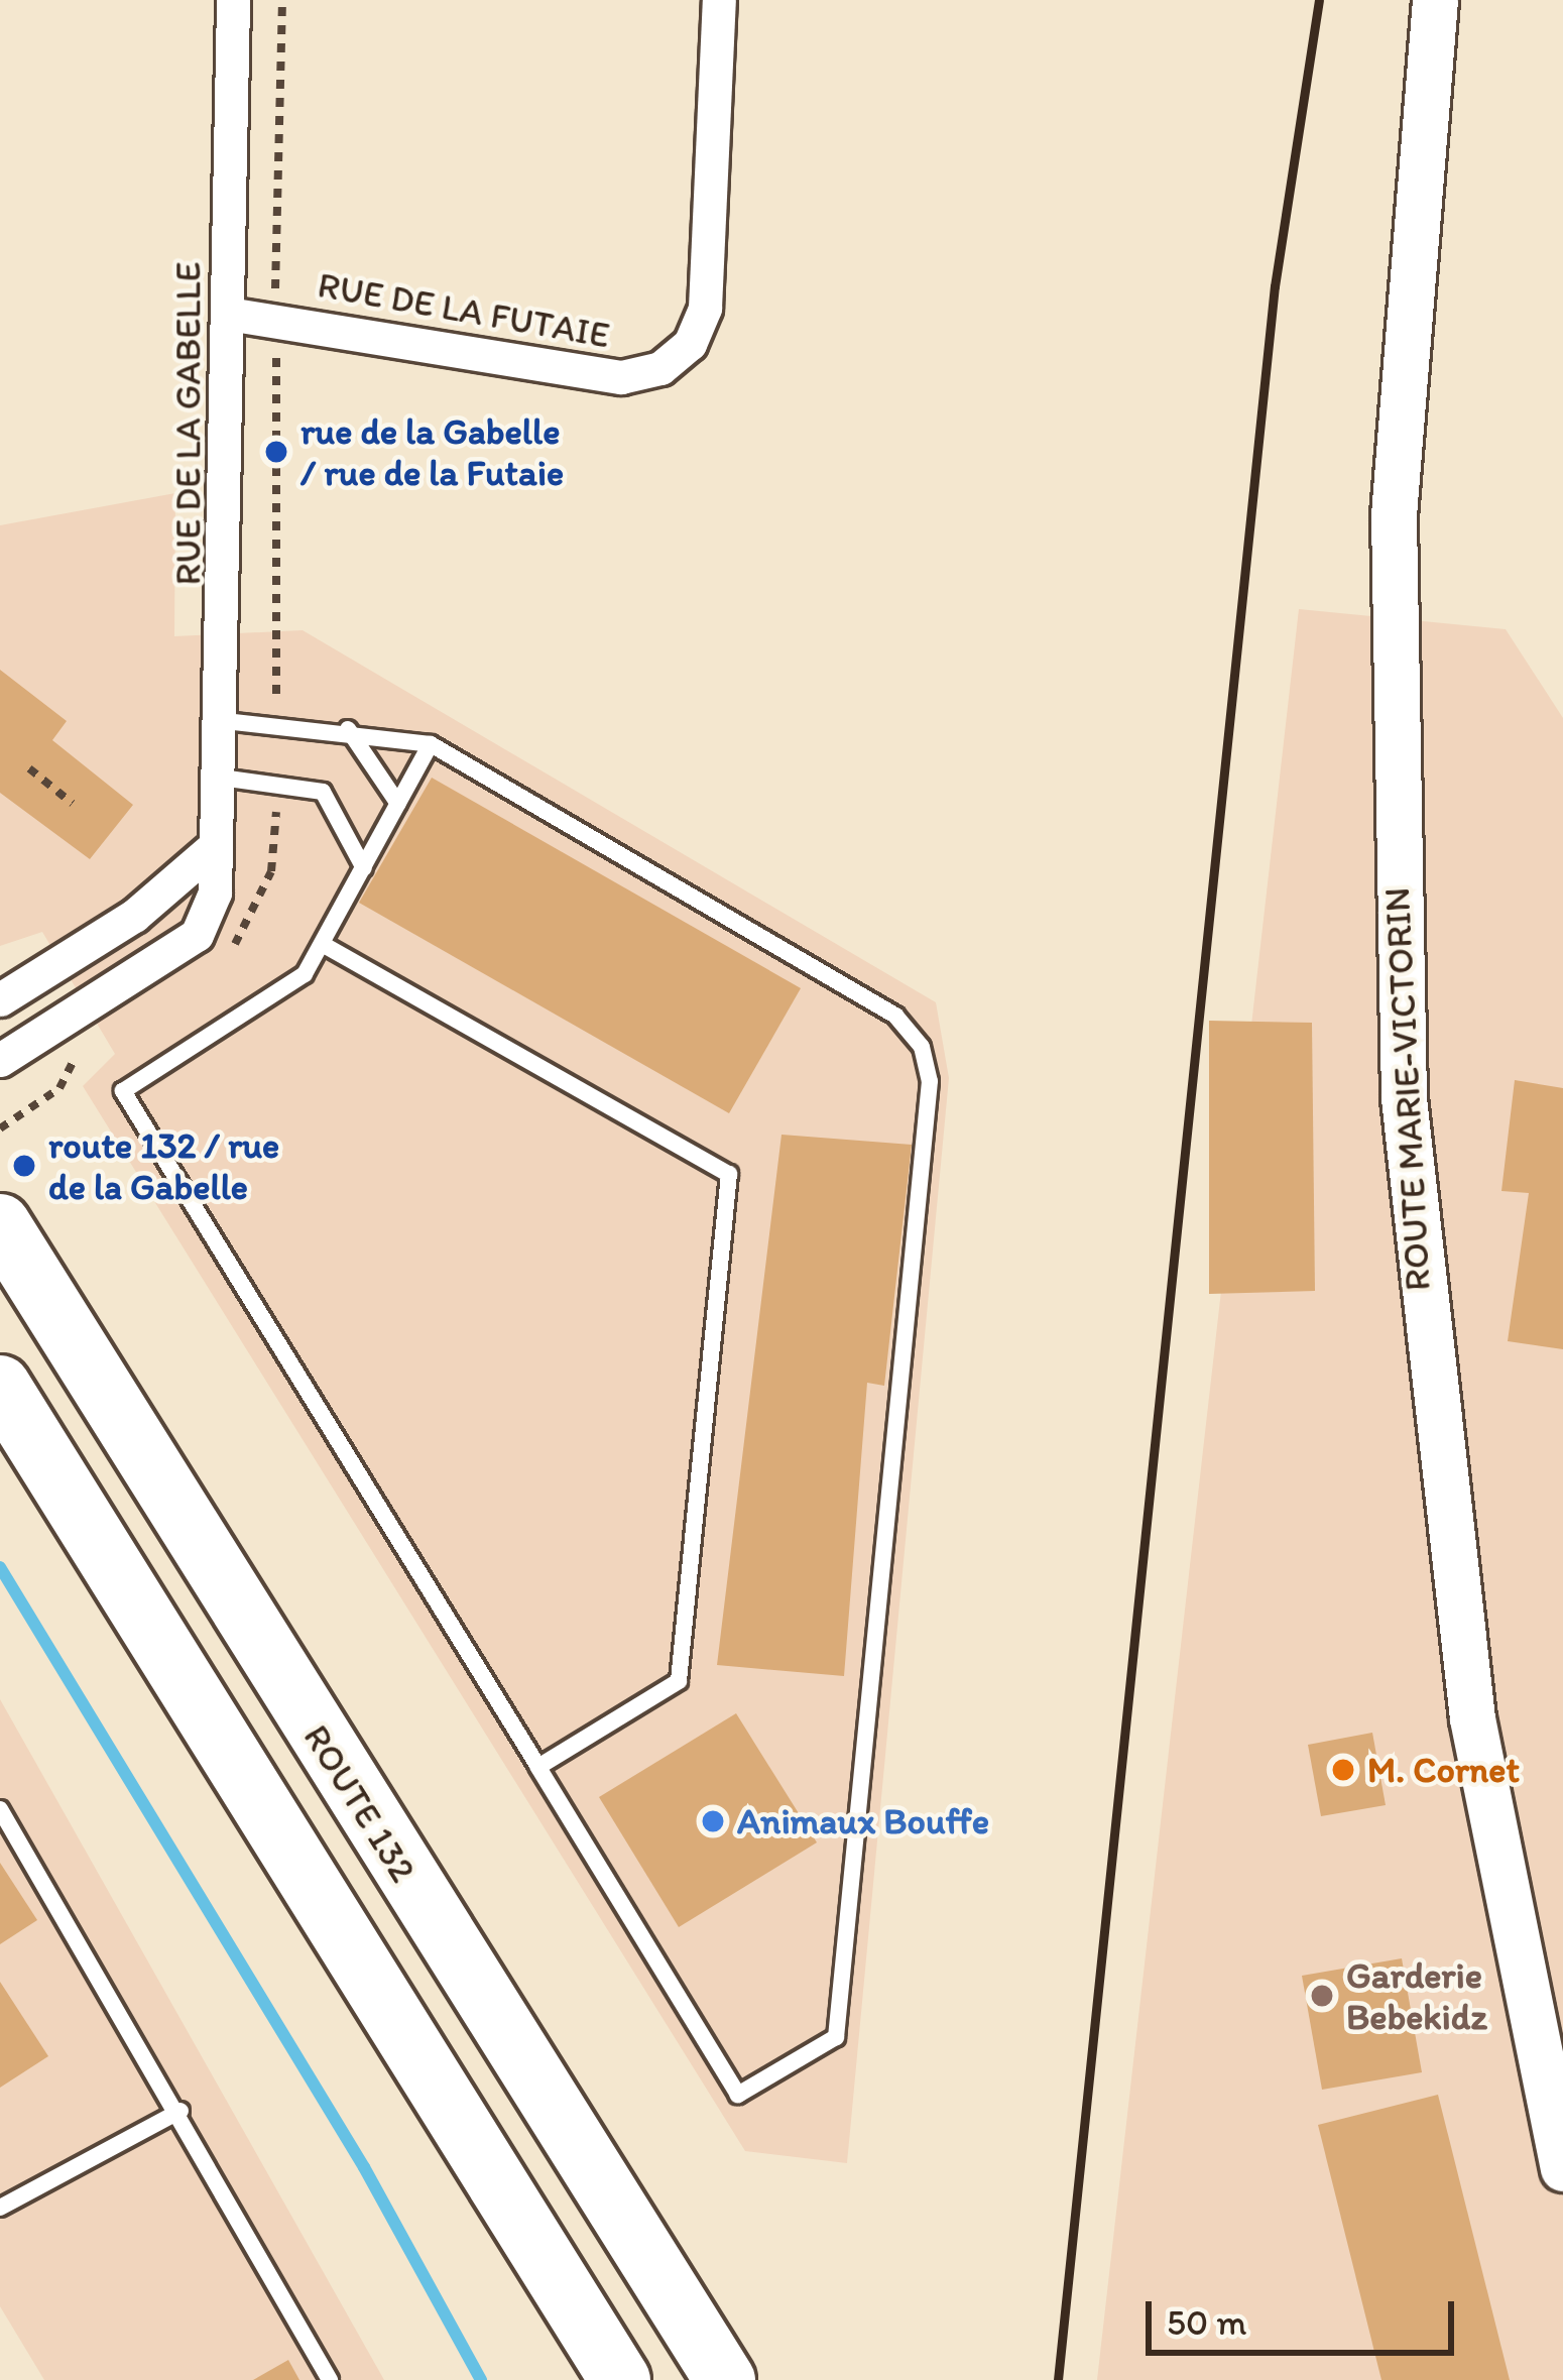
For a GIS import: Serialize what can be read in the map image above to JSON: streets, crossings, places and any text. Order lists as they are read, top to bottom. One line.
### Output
{"streets":{"highway":["ROUTE 132"],"street":["RUE DE LA FUTAIE","RUE DE LA GABELLE","ROUTE MARIE-VICTORIN"]},"crossings":[["RUE DE LA FUTAIE","RUE DE LA GABELLE"]],"places":["rue de la Gabelle / rue de la Futaie","route 132 / rue de la Gabelle","M. Cornet","Animaux Bouffe","Garderie Bebekidz"],"scale_bar":"50 m"}
